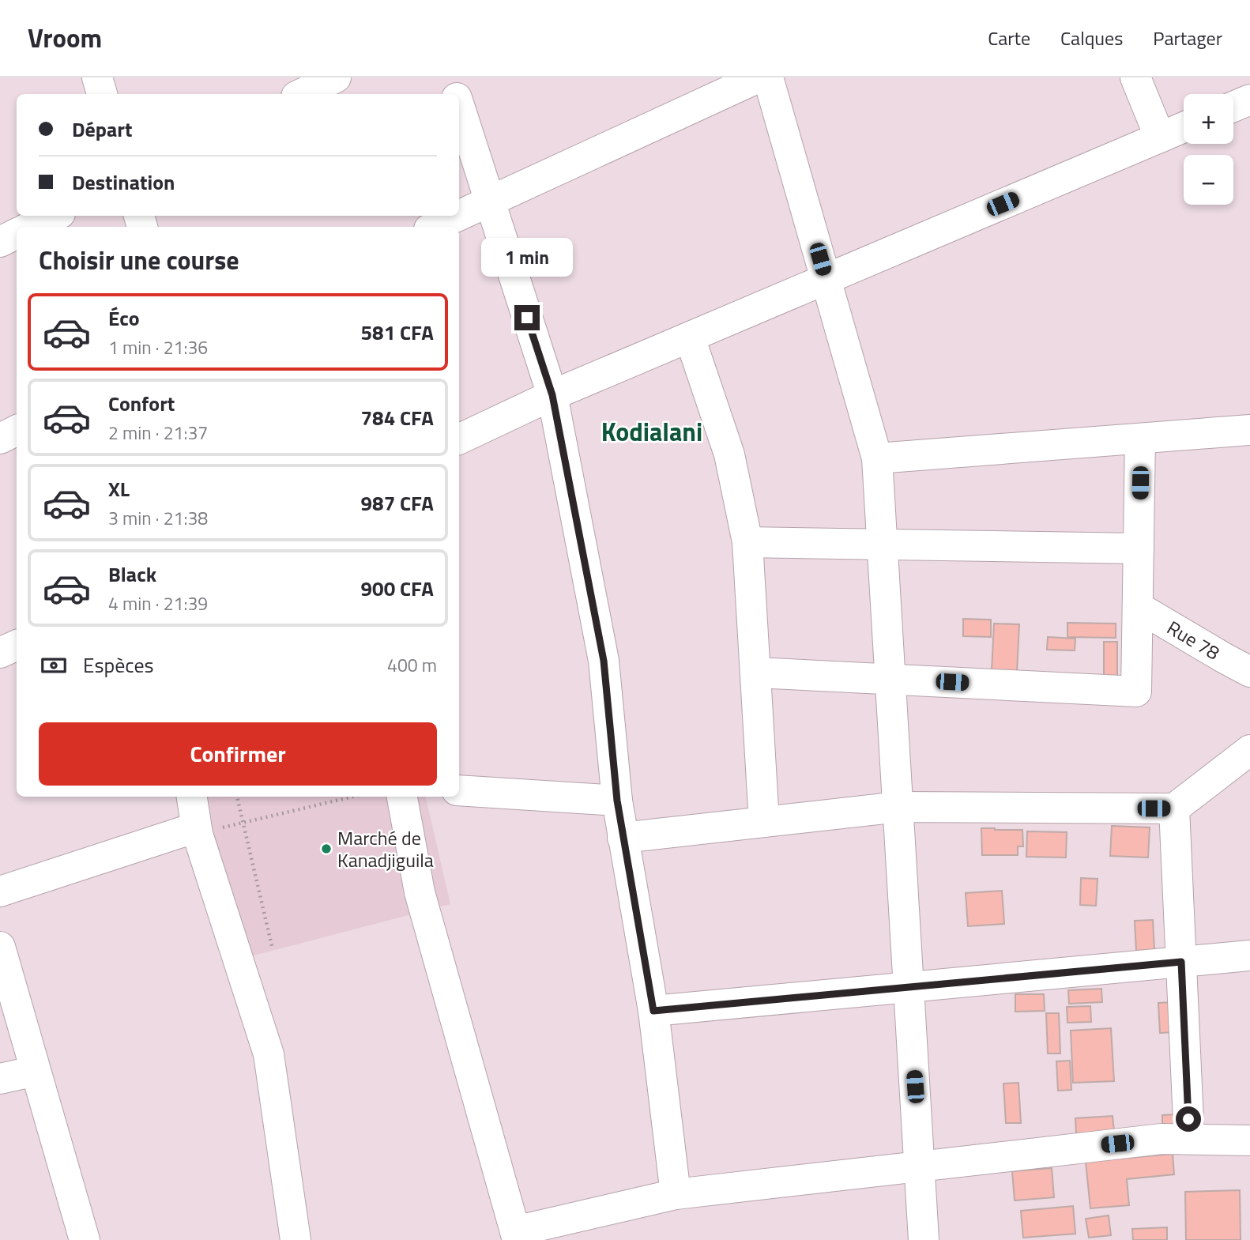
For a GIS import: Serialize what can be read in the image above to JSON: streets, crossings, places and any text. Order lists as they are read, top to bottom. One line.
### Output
{"streets":{"street":["Rue 78"]},"districts":["Kodialani"],"places":["Marché de Kanadjiguila"],"page":{"header":"Vroom","nav":["Carte","Calques","Partager"],"map_buttons":["+","−"],"banner":["Départ","Destination"],"heading":"Choisir une course","bubble":"1 min","list":[{"name":"Éco","note":"1 min · 21:36","value":"581 CFA"},{"name":"Confort","note":"2 min · 21:37","value":"784 CFA"},{"name":"XL","note":"3 min · 21:38","value":"987 CFA"},{"name":"Black","note":"4 min · 21:39","value":"900 CFA"}],"pay":["Espèces","400 m"],"buttons":"Confirmer"}}
